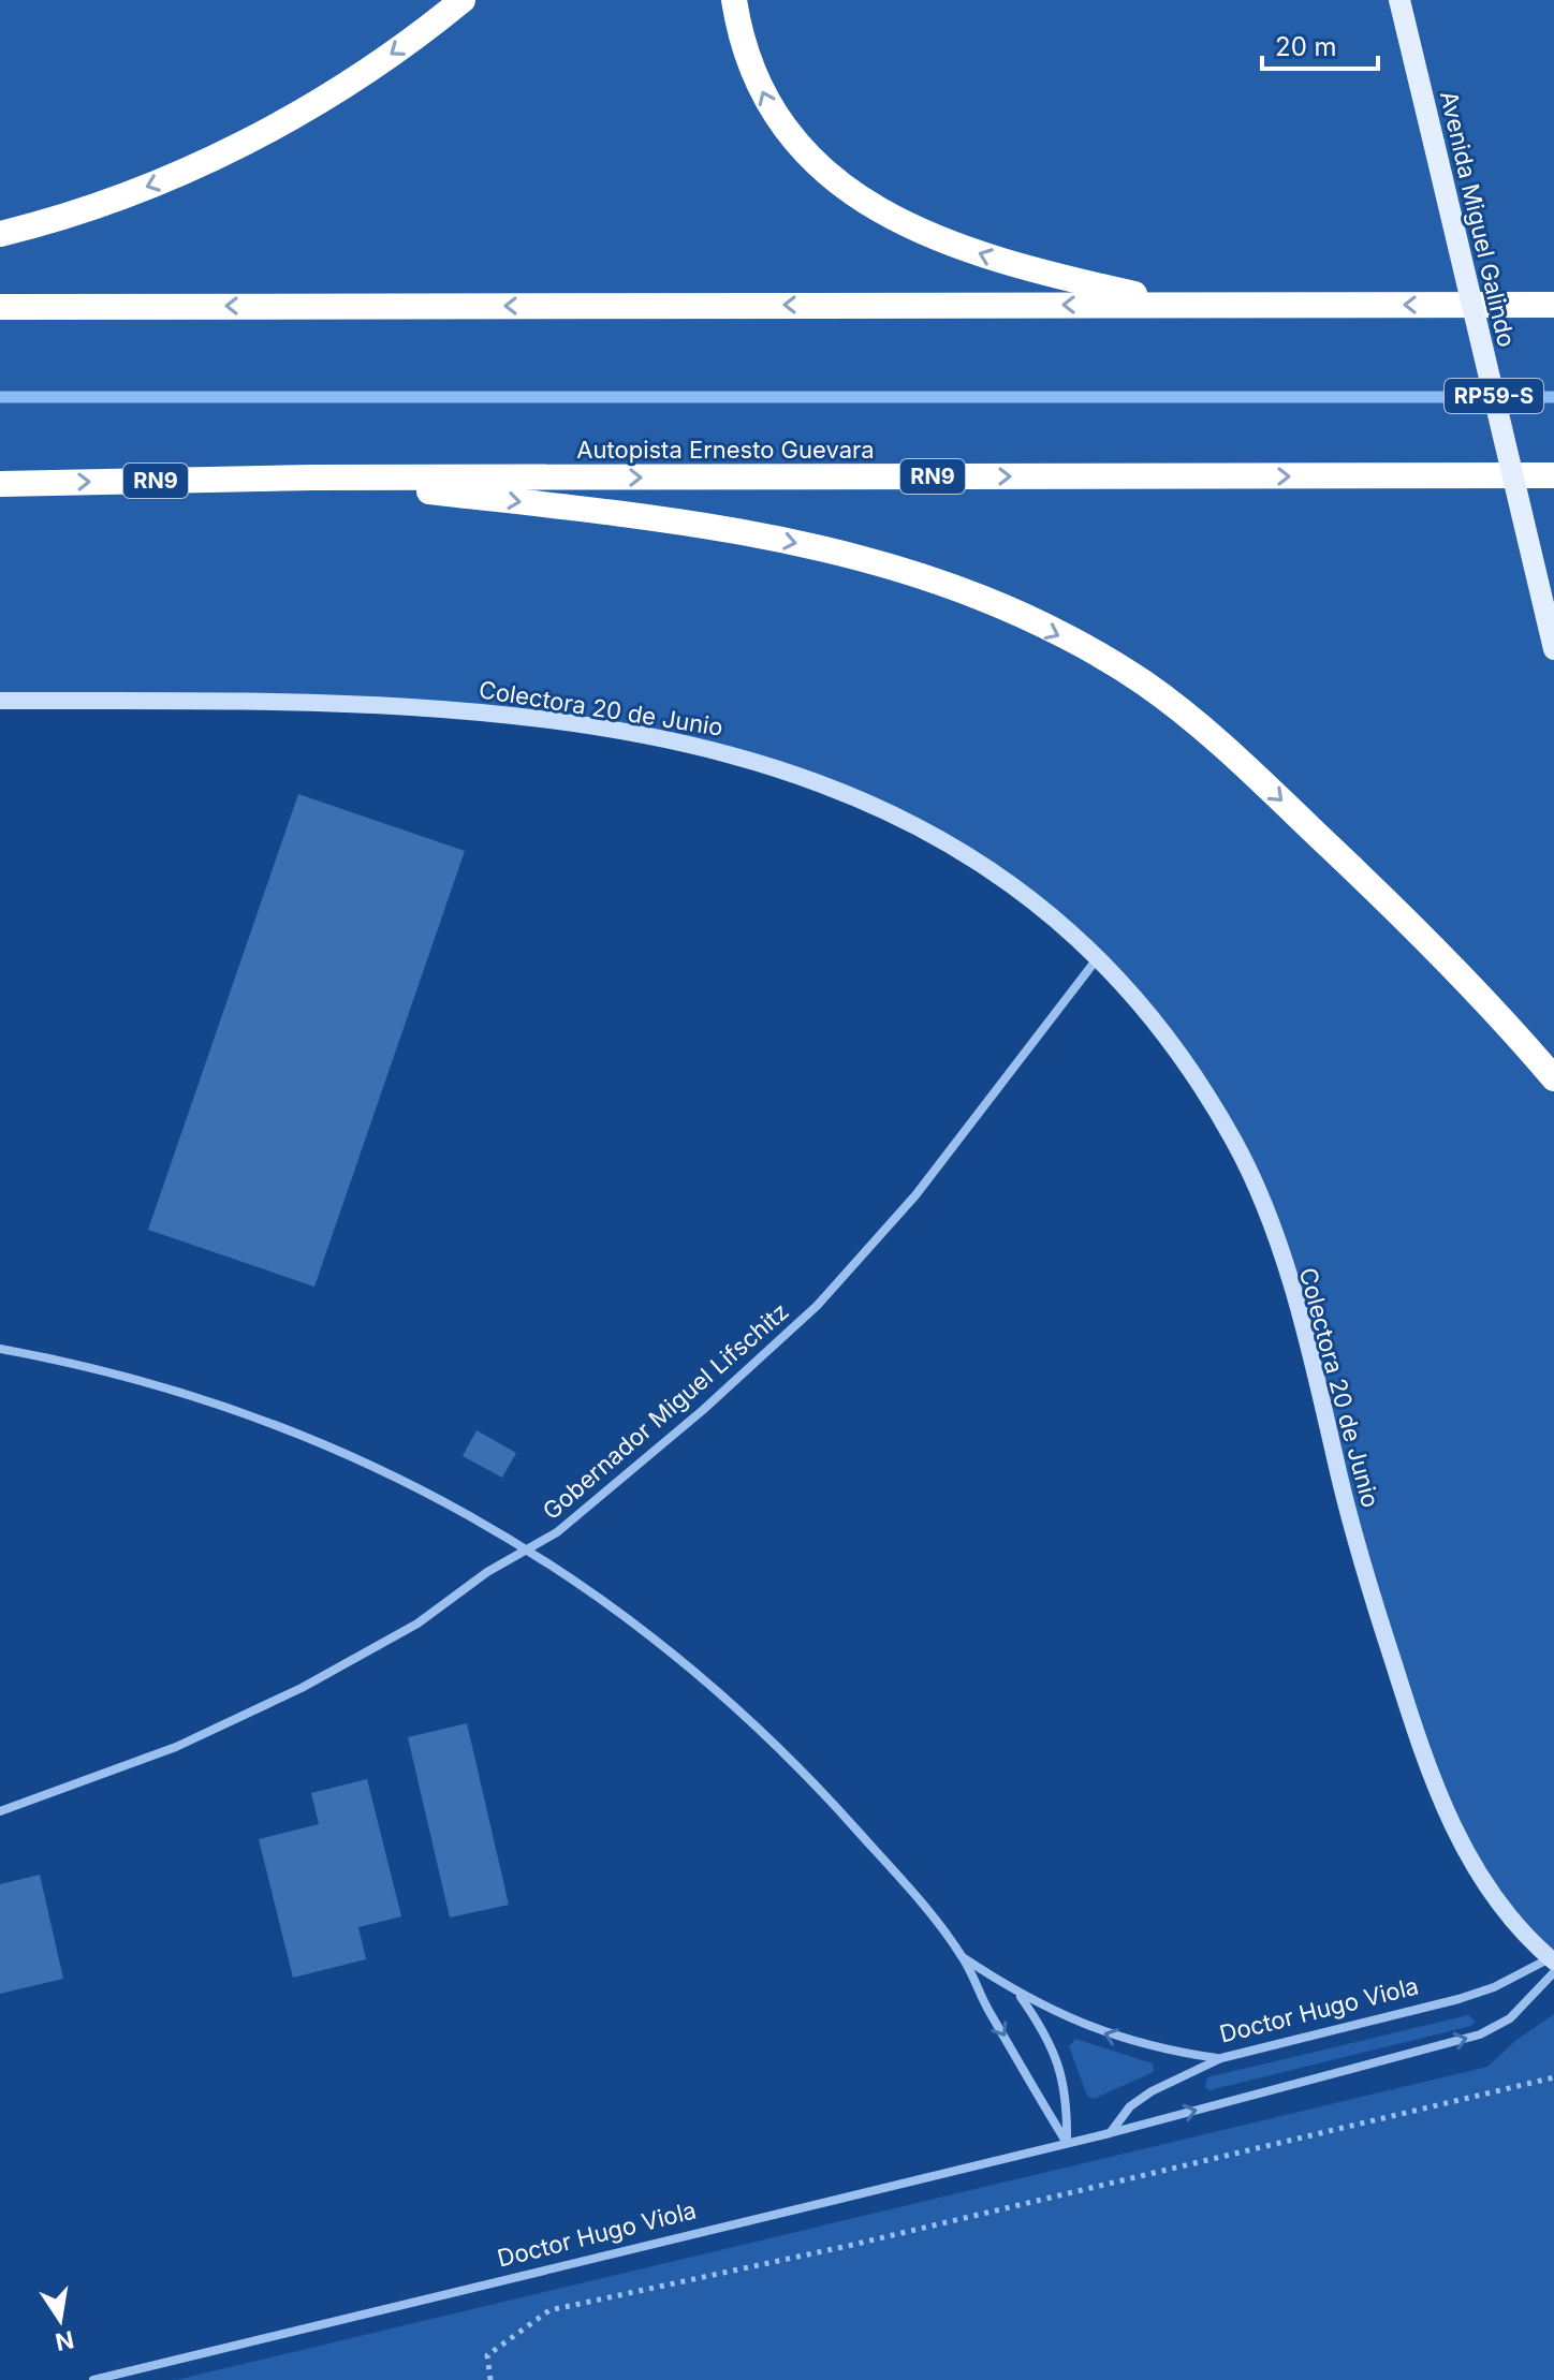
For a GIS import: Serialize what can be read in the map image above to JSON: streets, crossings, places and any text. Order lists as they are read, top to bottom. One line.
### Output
{"streets":{"highway":["Autopista Ernesto Guevara","RN9"],"main road":["Avenida Miguel Galindo","RP59-S","Colectora 20 de Junio"],"street":["Gobernador Miguel Lifschitz","Doctor Hugo Viola"]},"crossings":[["Colectora 20 de Junio","Gobernador Miguel Lifschitz"],["Colectora 20 de Junio","Doctor Hugo Viola"]],"scale_bar":"20 m","north":"bottom"}
